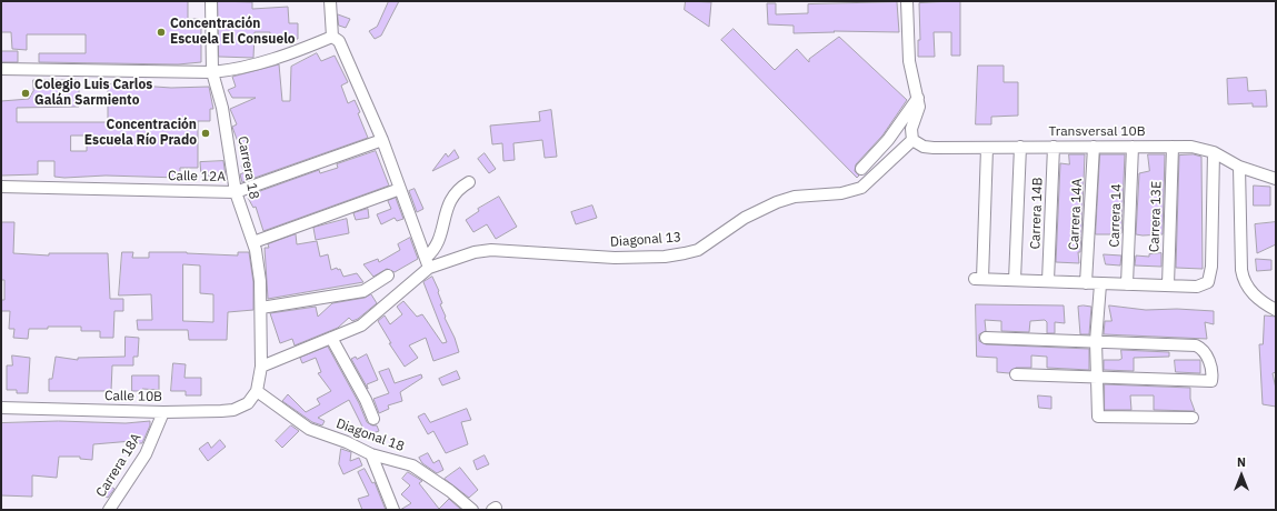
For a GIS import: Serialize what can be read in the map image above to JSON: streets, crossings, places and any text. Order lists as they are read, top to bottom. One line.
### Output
{"streets":{"street":["Transversal 10B","Carrera 18","Calle 12A","Carrera 14B","Carrera 14A","Carrera 14","Carrera 13E","Diagonal 13","Calle 10B","Diagonal 18","Carrera 18A"]},"crossings":[["Transversal 10B","Carrera 14B"],["Transversal 10B","Carrera 14A"],["Transversal 10B","Carrera 14"],["Transversal 10B","Carrera 13E"],["Transversal 10B","Diagonal 13"],["Carrera 18","Calle 12A"],["Carrera 18","Calle 10B"],["Carrera 18","Diagonal 18"],["Calle 10B","Diagonal 18"],["Calle 10B","Carrera 18A"]],"places":["Concentración Escuela El Consuelo","Colegio Luis Carlos Galán Sarmiento","Concentración Escuela Río Prado"],"north":"top"}
